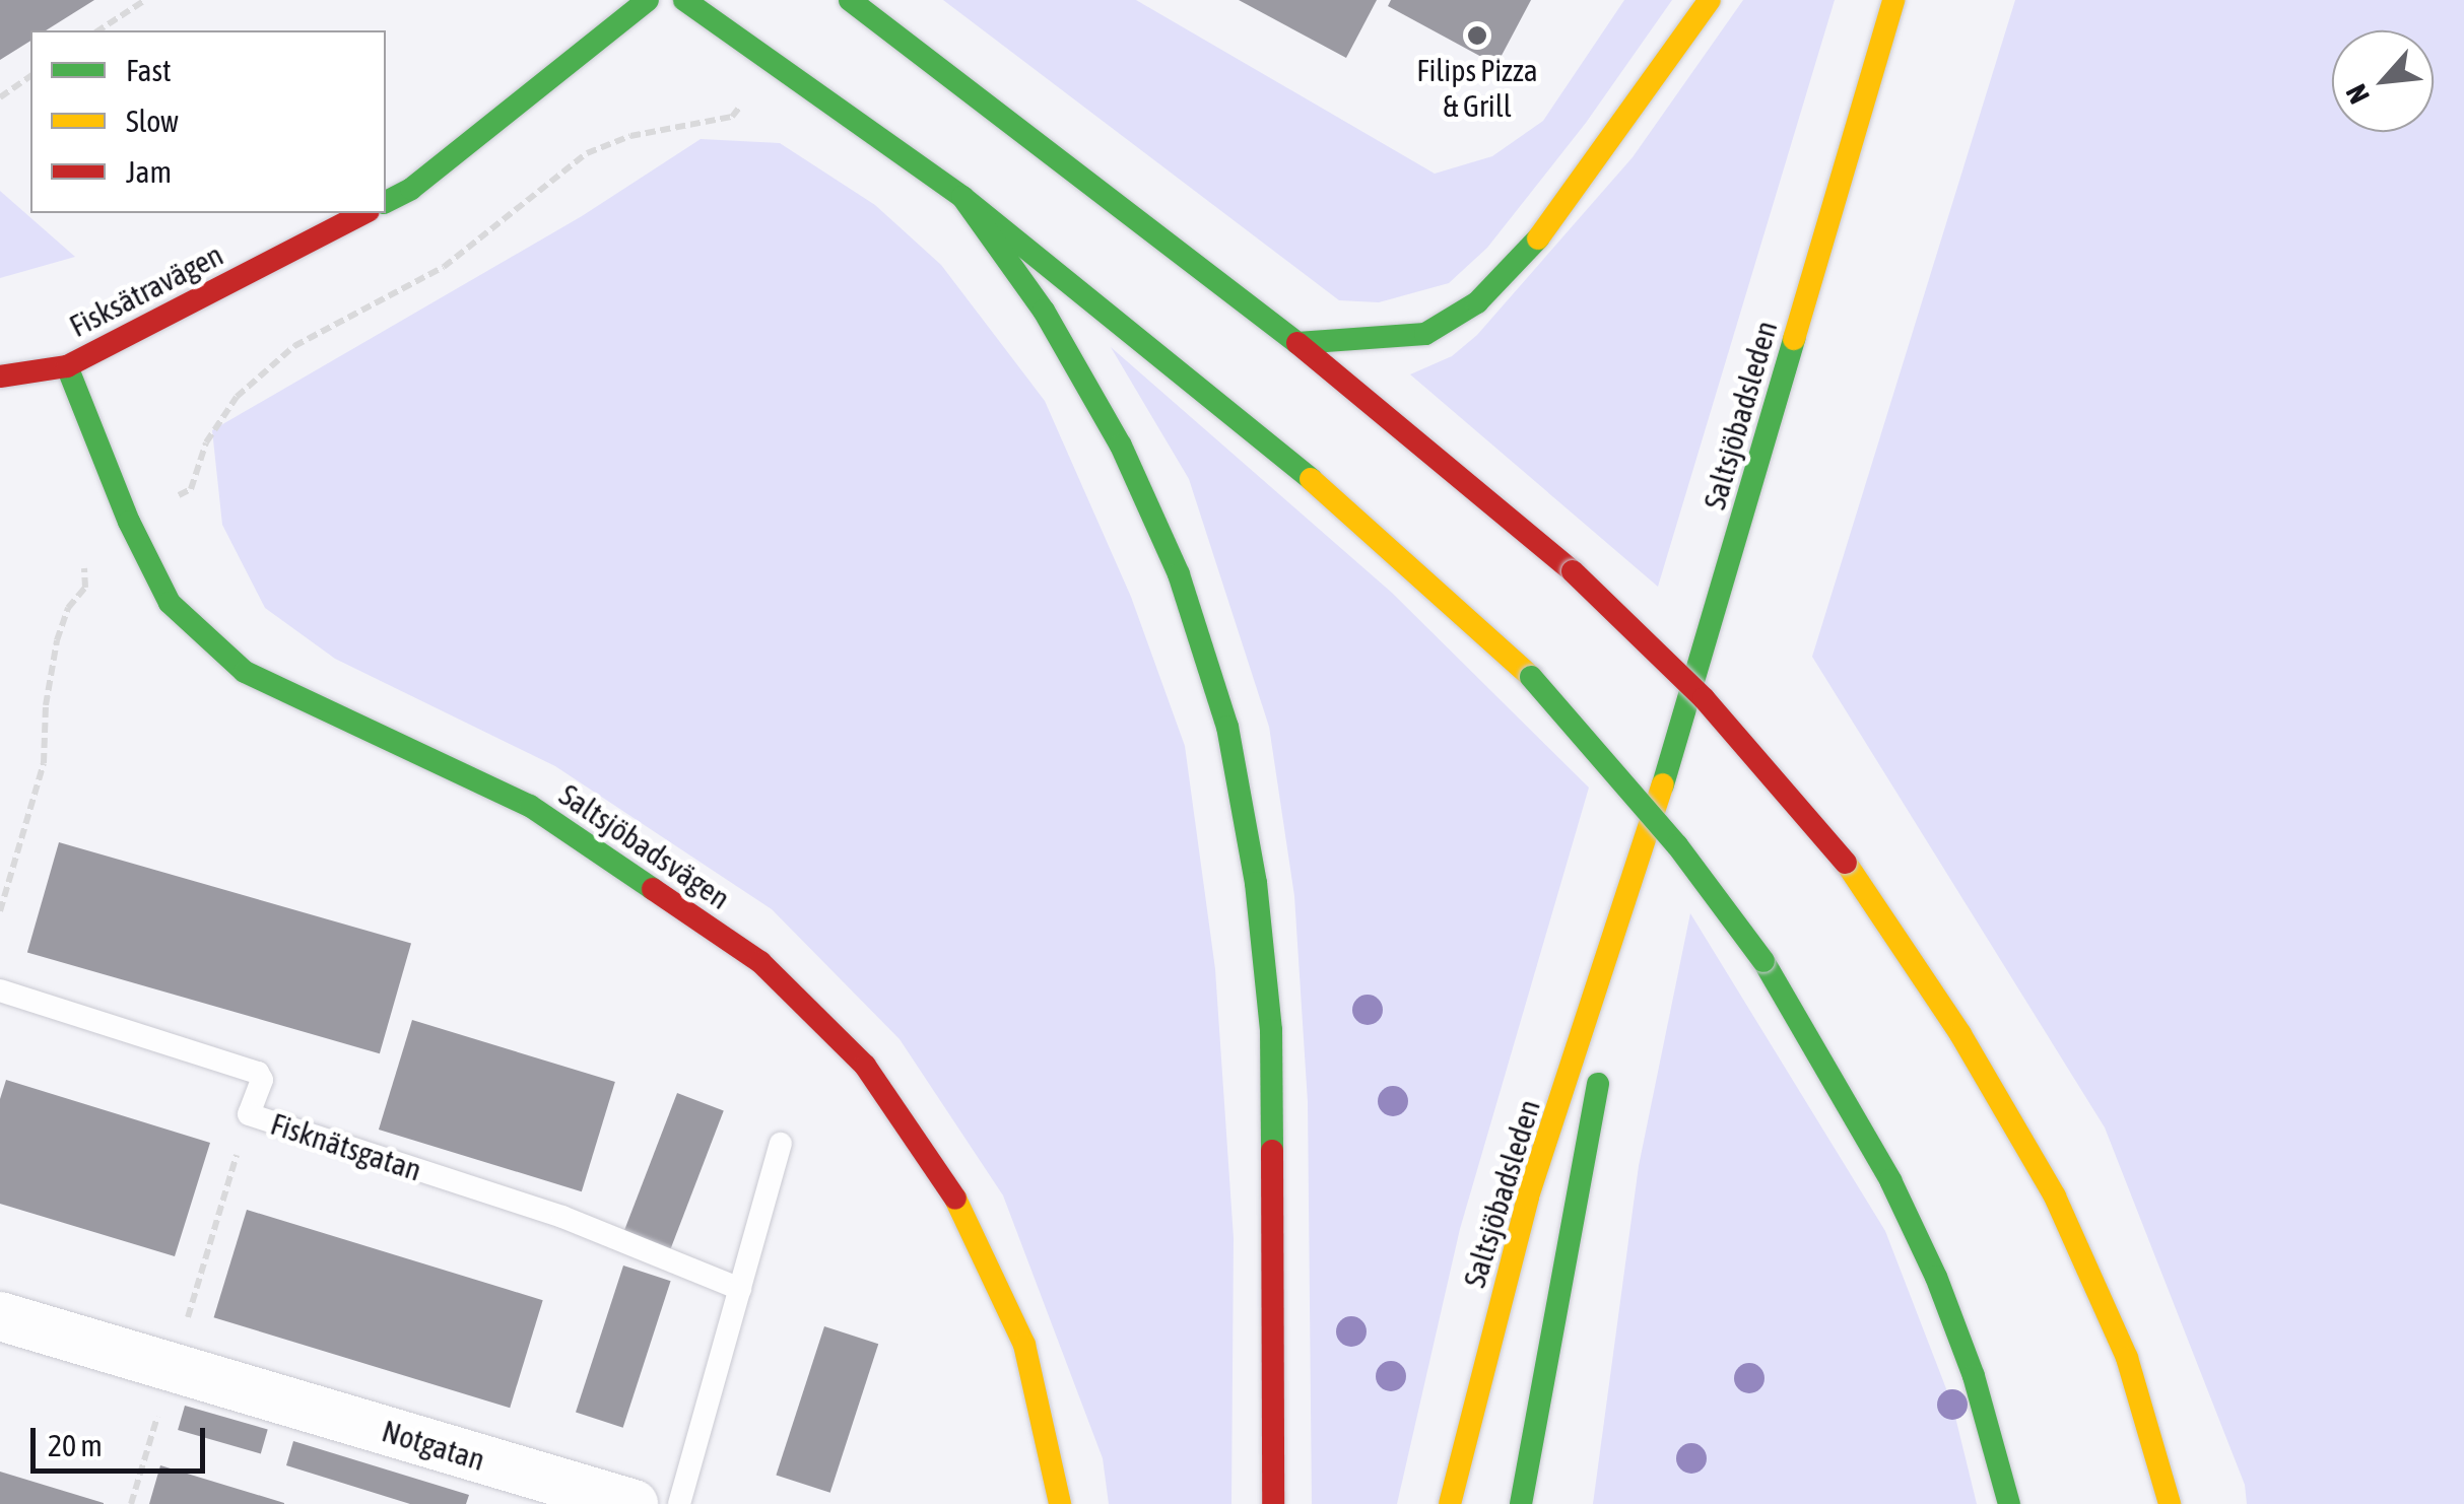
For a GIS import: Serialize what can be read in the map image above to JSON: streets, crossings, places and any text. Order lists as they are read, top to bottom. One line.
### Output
{"streets":{"main road":["Fisksätravägen","Saltsjöbadsleden","Saltsjöbadsvägen"],"street":["Notgatan"],"lane":["Fisknätsgatan"]},"crossings":[["Fisksätravägen","Saltsjöbadsvägen"]],"places":["Filips Pizza & Grill"],"legend":["Fast","Slow","Jam"],"scale_bar":"20 m","north":"bottom left"}
